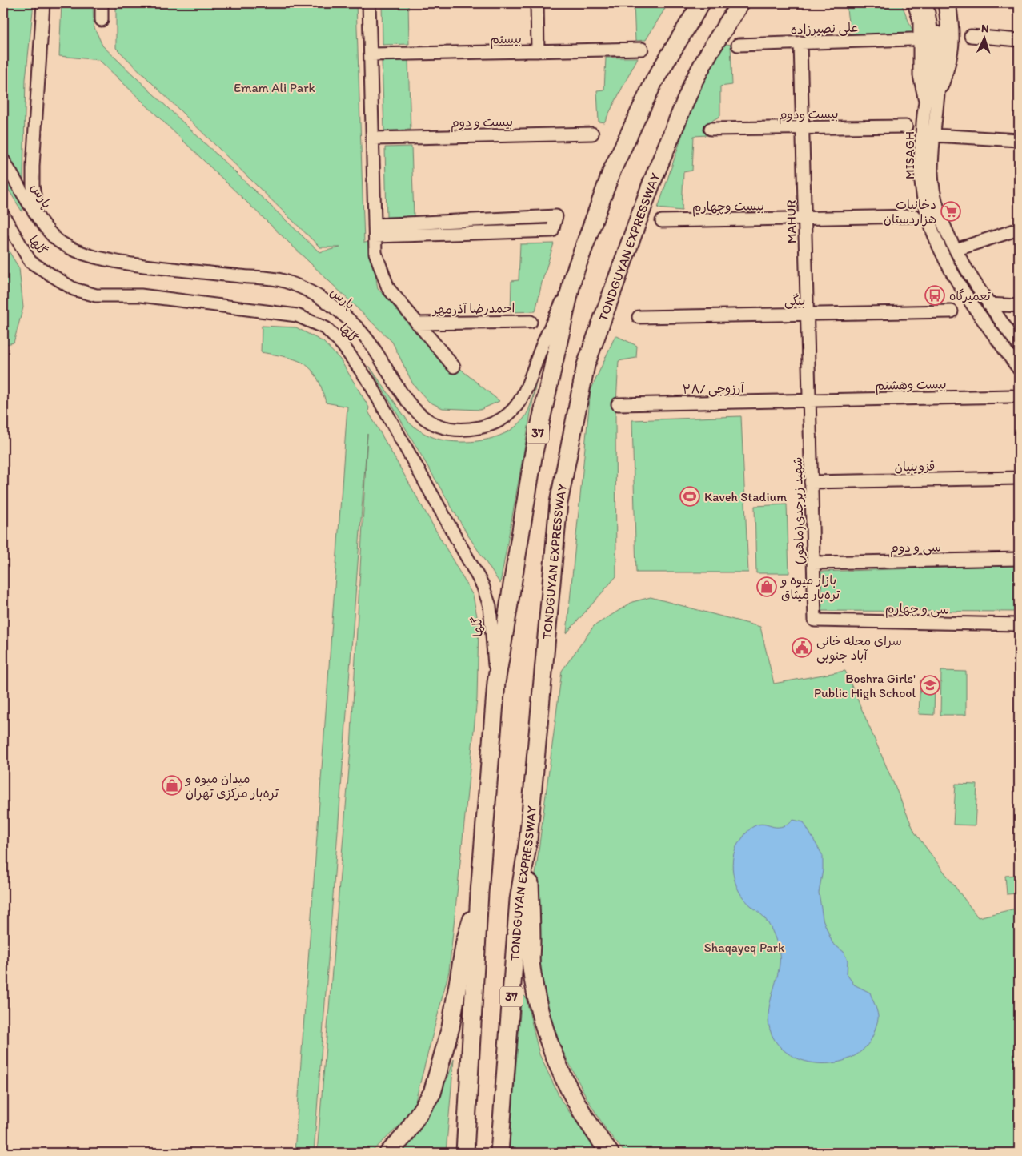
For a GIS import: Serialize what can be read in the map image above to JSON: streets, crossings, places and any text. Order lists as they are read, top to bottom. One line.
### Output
{"streets":{"highway":["TONDGUYAN EXPRESSWAY","37"],"street":["علی نصیرزاده","بیستم","بیست ودوم","بیست و دوم","MISAGH","پارس","بیست وچهارم","MAHUR","گلها","بیگی","احمدرضا آذرمهر","بیست وهشتم","آرزوجی /۲۸","قزوینیان","شهید زبرجدی(ماهور)","سی و دوم","سی و چهارم"]},"crossings":[["علی نصیرزاده","MAHUR"],["بیست ودوم","MAHUR"],["پارس","37"],["بیست وچهارم","MAHUR"],["MAHUR","بیگی"],["MAHUR","بیست وهشتم"],["MAHUR","آرزوجی /۲۸"],["MAHUR","شهید زبرجدی(ماهور)"],["گلها","37"],["بیست وهشتم","آرزوجی /۲۸"],["بیست وهشتم","شهید زبرجدی(ماهور)"],["آرزوجی /۲۸","شهید زبرجدی(ماهور)"],["قزوینیان","شهید زبرجدی(ماهور)"],["شهید زبرجدی(ماهور)","سی و دوم"],["شهید زبرجدی(ماهور)","سی و چهارم"]],"parks":["Emam Ali Park","Shaqayeq Park"],"places":{"supermarket":["دخانیات هزاردستان"],"bus stop":["تعمیرگاه"],"sports":["Kaveh Stadium"],"shop":["بازار میوه و تره‌بار میثاق","میدان میوه و تره‌بار مرکزی تهران"],"public building":["سرای محله خانی آباد جنوبی"],"school or university":["Boshra Girls' Public High School"]},"north":"top"}
